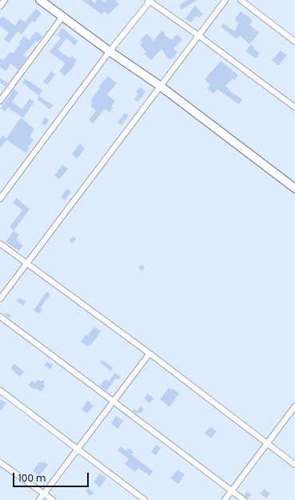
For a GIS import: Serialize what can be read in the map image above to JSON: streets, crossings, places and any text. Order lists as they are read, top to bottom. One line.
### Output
{"scale_bar":"100 m"}
